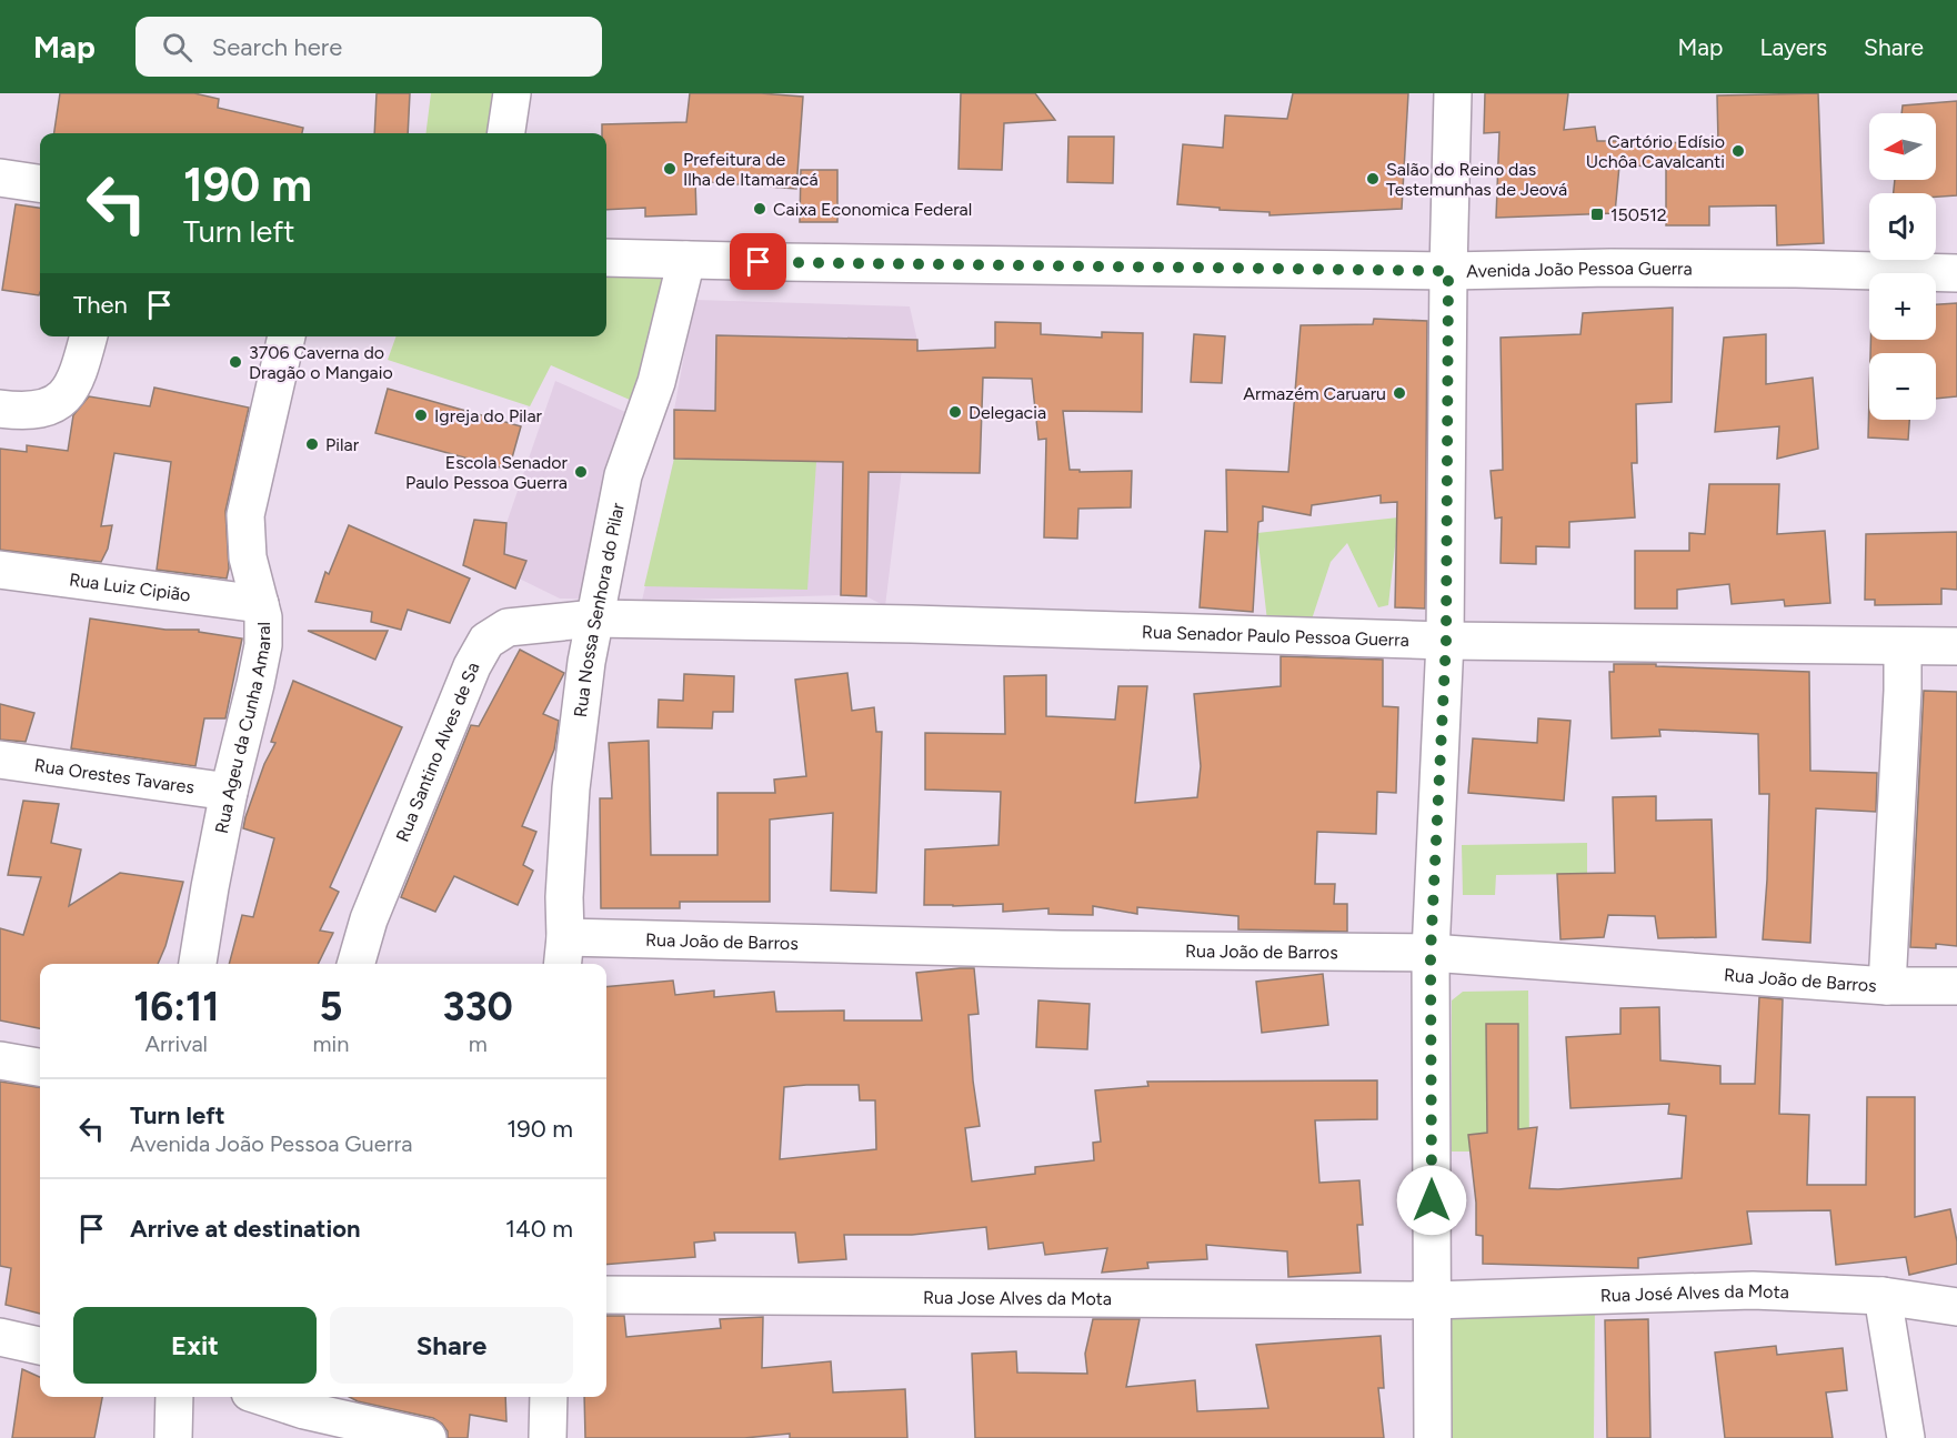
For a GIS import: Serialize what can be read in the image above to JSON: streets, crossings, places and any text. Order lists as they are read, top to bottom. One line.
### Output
{"streets":{"street":["Avenida João Pessoa Guerra","Rua Luiz Cipião","Rua Nossa Senhora do Pilar","Rua Senador Paulo Pessoa Guerra","Rua Ageu da Cunha Amaral","Rua Santino Alves de Sa","Rua Orestes Tavares","Rua João de Barros","Rua José Alves da Mota","Rua Jose Alves da Mota"]},"crossings":[["Avenida João Pessoa Guerra","Rua Nossa Senhora do Pilar"],["Rua Luiz Cipião","Rua Ageu da Cunha Amaral"],["Rua Nossa Senhora do Pilar","Rua Senador Paulo Pessoa Guerra"],["Rua Nossa Senhora do Pilar","Rua Santino Alves de Sa"],["Rua Nossa Senhora do Pilar","Rua João de Barros"],["Rua Senador Paulo Pessoa Guerra","Rua Santino Alves de Sa"],["Rua Ageu da Cunha Amaral","Rua Orestes Tavares"],["Rua José Alves da Mota","Rua Jose Alves da Mota"]],"places":{"other":["Cartório Edísio Uchôa Cavalcanti","Prefeitura de Ilha de Itamaracá","Salão do Reino das Testemunhas de Jeová","Caixa Economica Federal","3706 Caverna do Dragão o Mangaio","Armazém Caruaru","Delegacia","Igreja do Pilar","Pilar","Escola Senador Paulo Pessoa Guerra"],"transit":["150512"]},"north":"left","page":{"header":"Map","search":"Search here","nav":["Map","Layers","Share"],"map_buttons":["+","−"],"turn":["190 m","Turn left"],"then":"Then","eta":["16:11","Arrival","5","min","330","m"],"list":[{"name":"Turn left","note":"Avenida João Pessoa Guerra","value":"190 m"},{"name":"Arrive at destination","value":"140 m"}],"buttons":["Exit","Share"]}}
